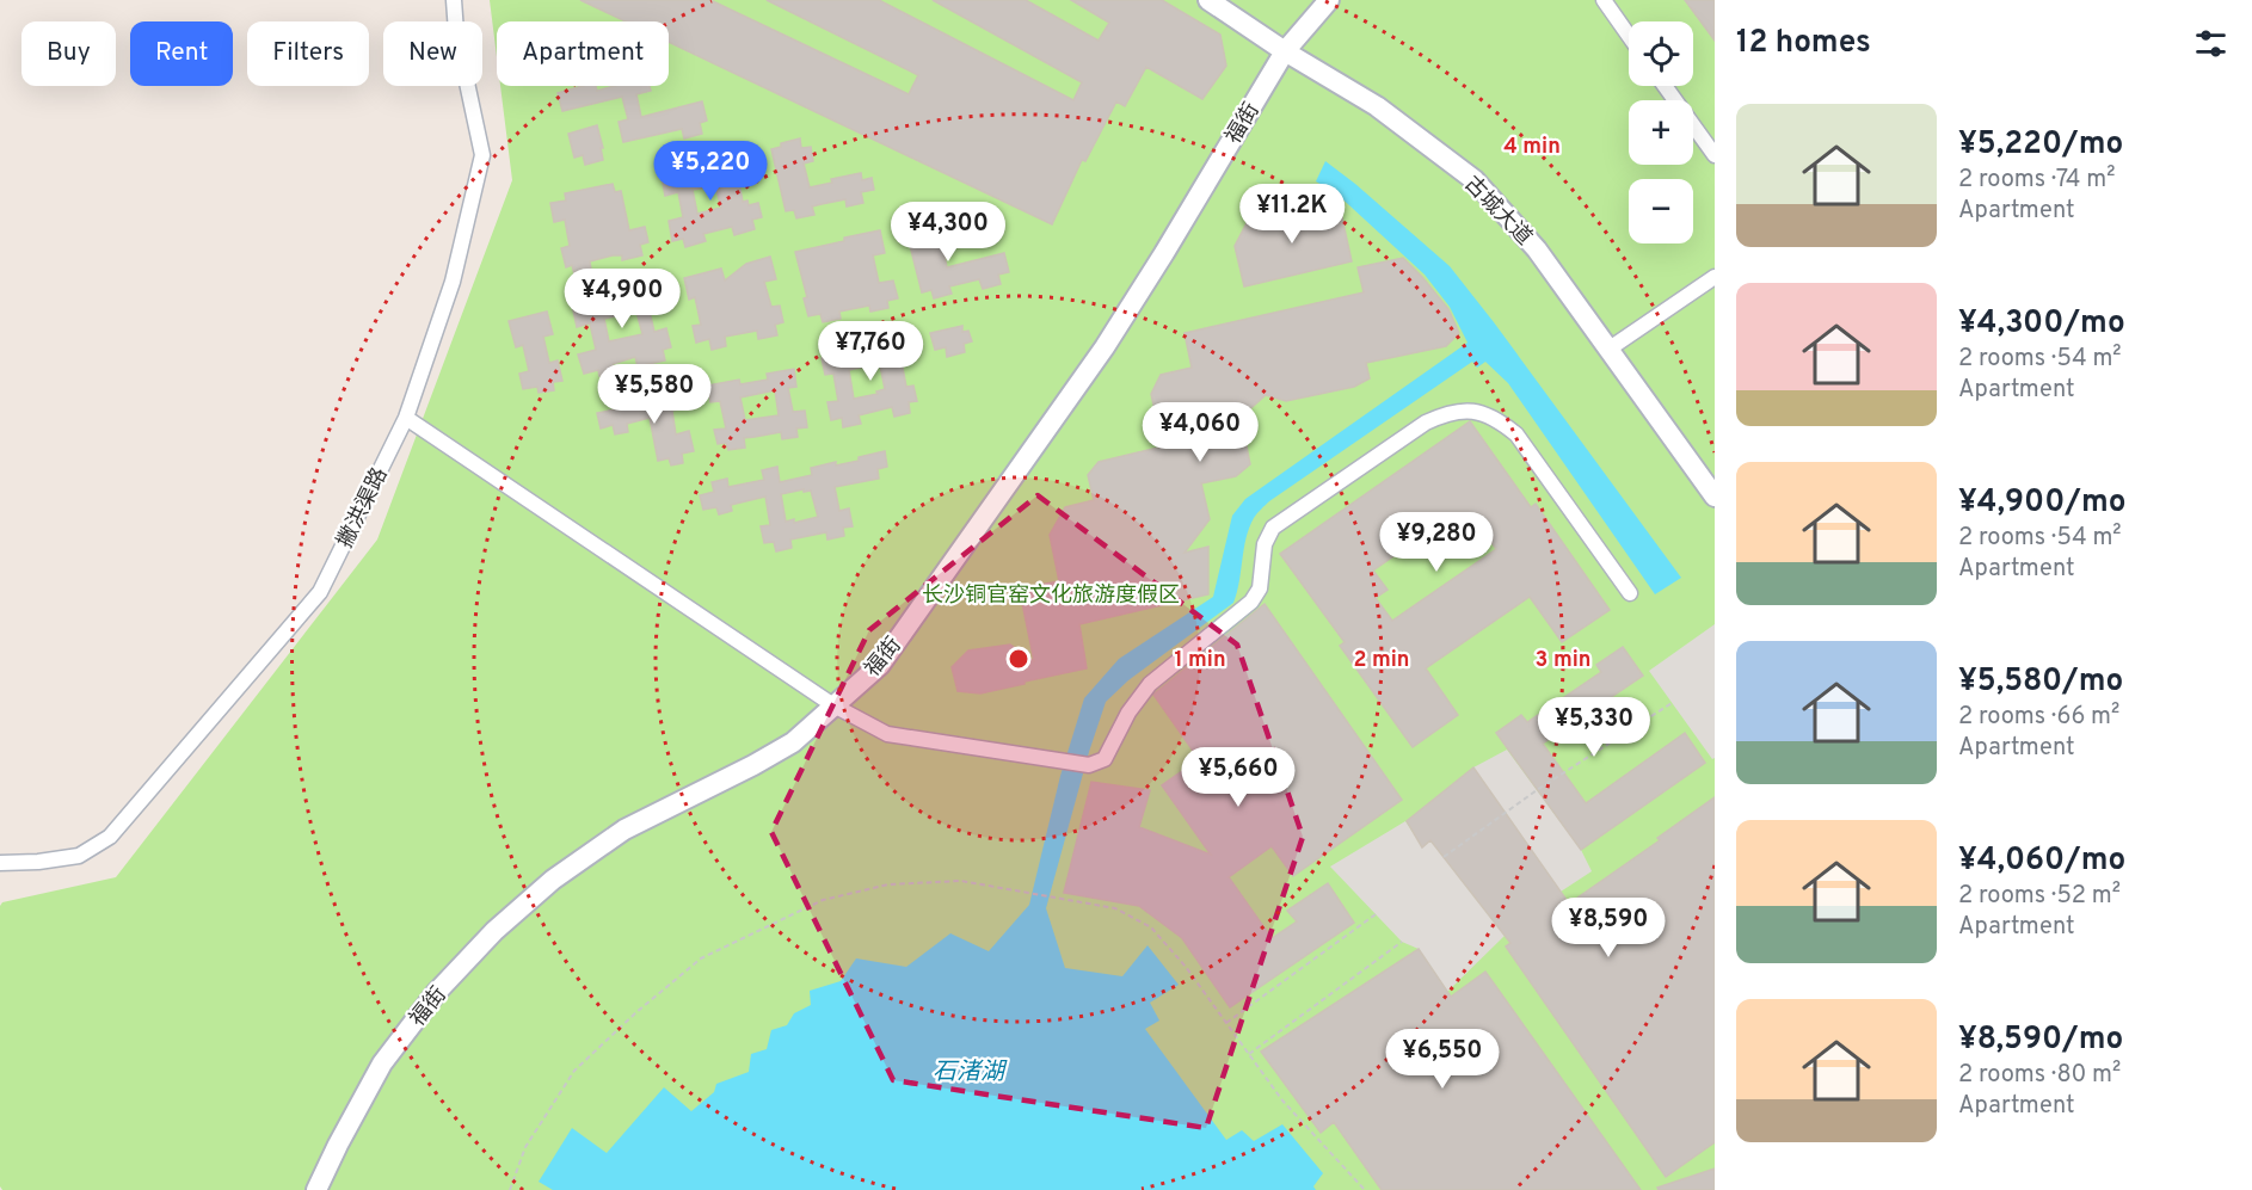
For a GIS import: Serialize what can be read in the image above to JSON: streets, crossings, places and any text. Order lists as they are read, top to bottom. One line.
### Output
{"streets":{"street":["福街","古城大道","撇洪渠路"]},"crossings":[["福街","古城大道"]],"water":["石渚湖"],"parks":["长沙铜官窑文化旅游度假区"],"page":{"heading":"12 homes","map_buttons":["+","−"],"chip":["Buy","Rent","Filters","New","Apartment"],"list":[{"name":"¥5,220/mo","note":"2 rooms · 74 m² · Apartment"},{"name":"¥4,300/mo","note":"2 rooms · 54 m² · Apartment"},{"name":"¥4,900/mo","note":"2 rooms · 54 m² · Apartment"},{"name":"¥5,580/mo","note":"2 rooms · 66 m² · Apartment"},{"name":"¥4,060/mo","note":"2 rooms · 52 m² · Apartment"},{"name":"¥8,590/mo","note":"2 rooms · 80 m² · Apartment"}],"price":["¥5,220","¥11.2K","¥4,300","¥4,900","¥7,760","¥5,580","¥4,060","¥9,280","¥5,330","¥5,660","¥8,590","¥6,550"]},"rings":["4 min","1 min","2 min","3 min"]}
